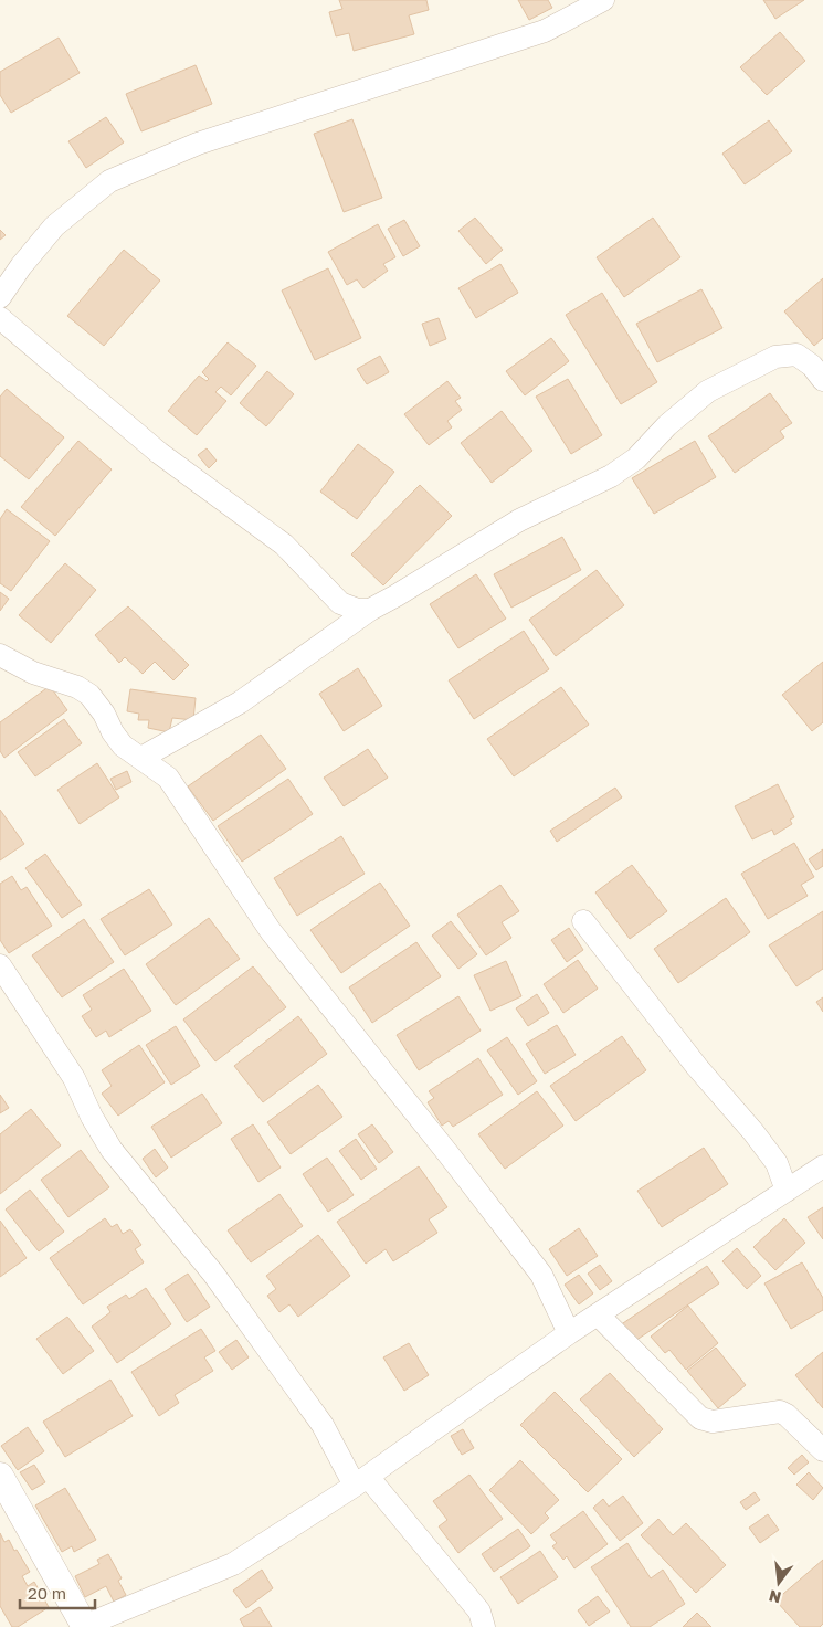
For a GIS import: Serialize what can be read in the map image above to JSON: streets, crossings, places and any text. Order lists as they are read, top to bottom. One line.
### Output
{"scale_bar":"20 m","north":"bottom"}
